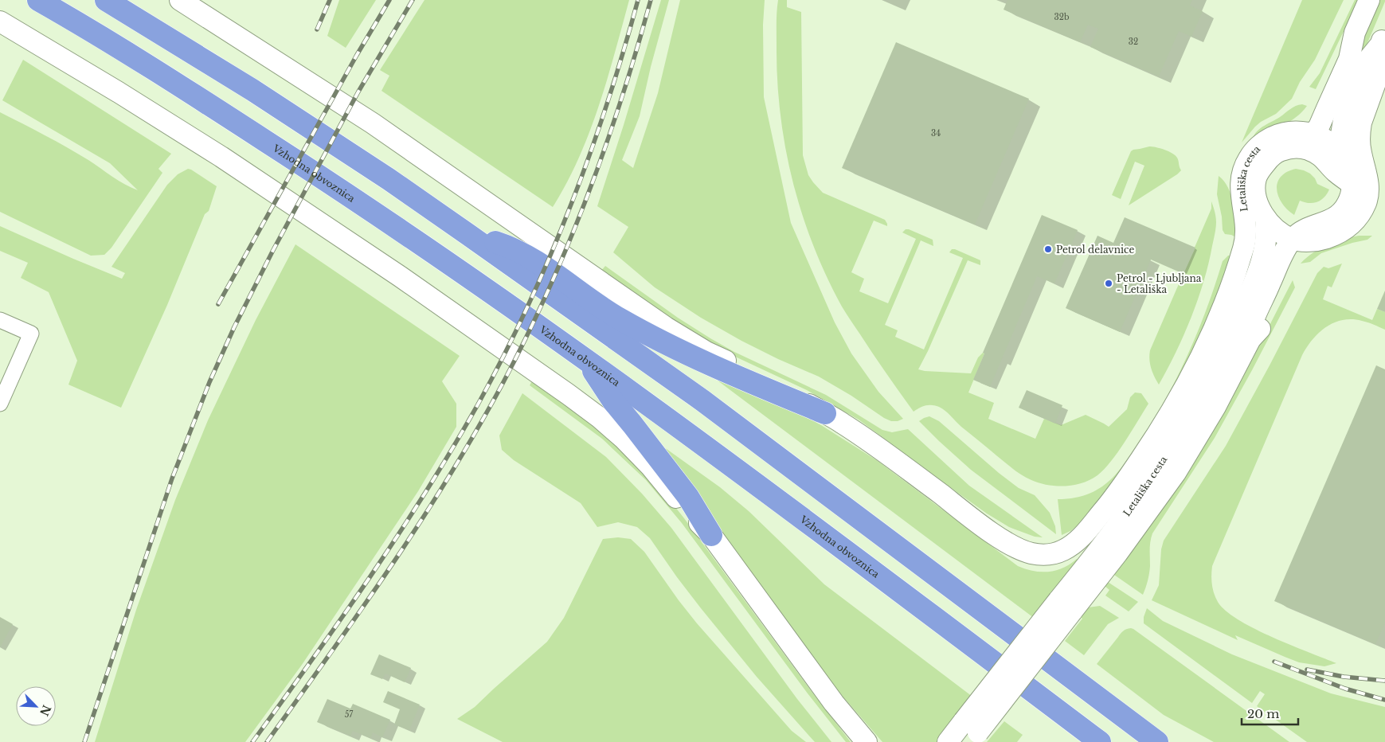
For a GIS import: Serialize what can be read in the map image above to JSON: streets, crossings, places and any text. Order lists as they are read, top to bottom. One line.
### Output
{"streets":{"highway":["Vzhodna obvoznica"],"main road":["Letališka cesta"]},"places":["Petrol delavnice","Petrol - Ljubljana - Letališka"],"house_numbers":["32b","32","34","57"],"scale_bar":"20 m","north":"bottom right"}
